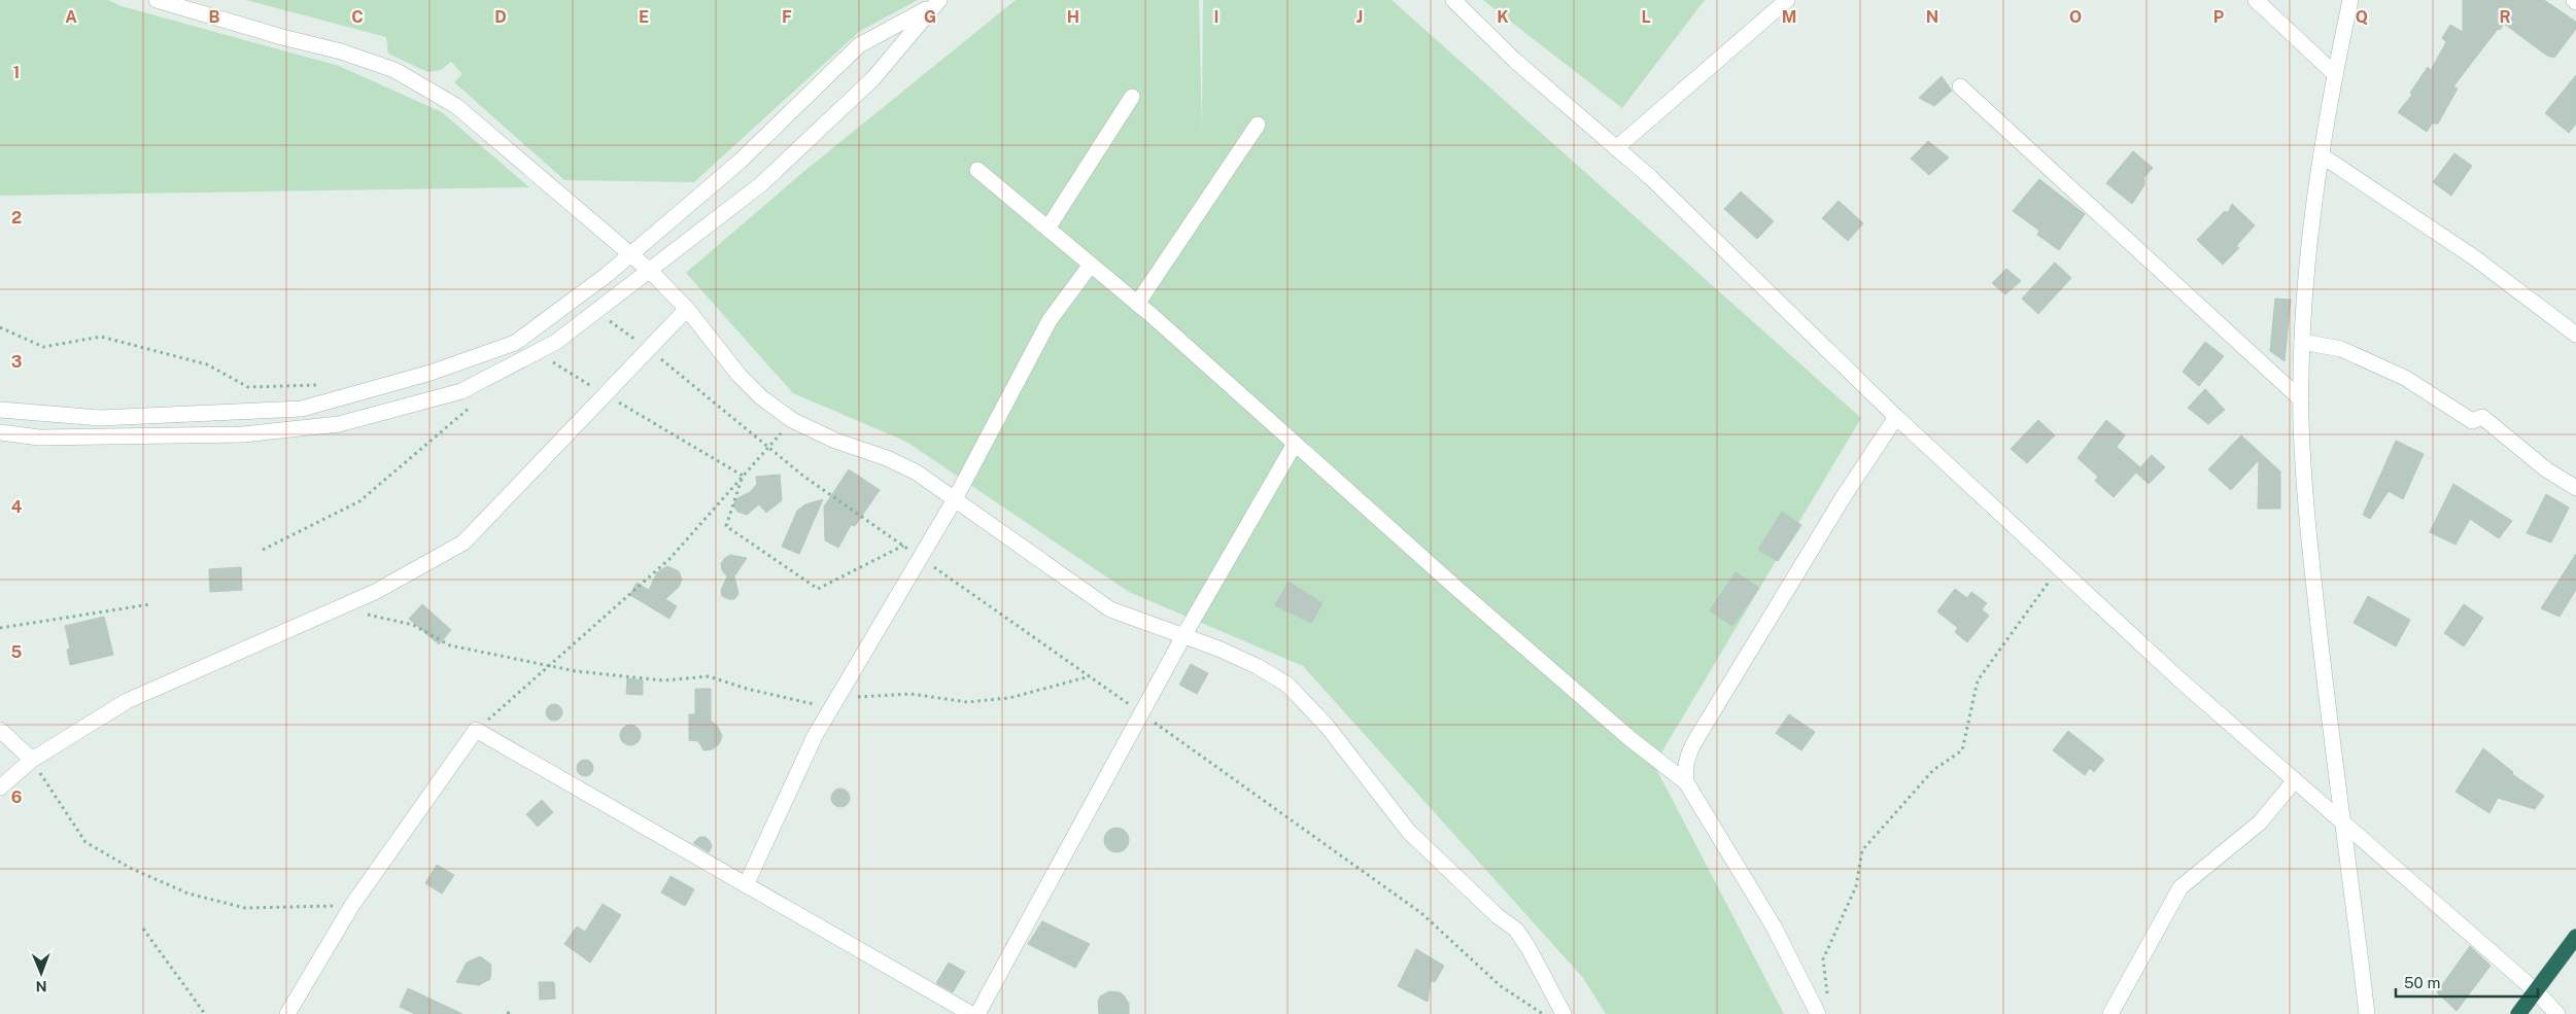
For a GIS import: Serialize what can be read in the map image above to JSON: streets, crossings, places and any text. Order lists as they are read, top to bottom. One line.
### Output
{"scale_bar":"50 m","north":"bottom","grid":{"columns":["A","B","C","D","E","F","G","H","I","J","K","L","M","N","O","P","Q","R"],"rows":["1","2","3","4","5","6"]}}
